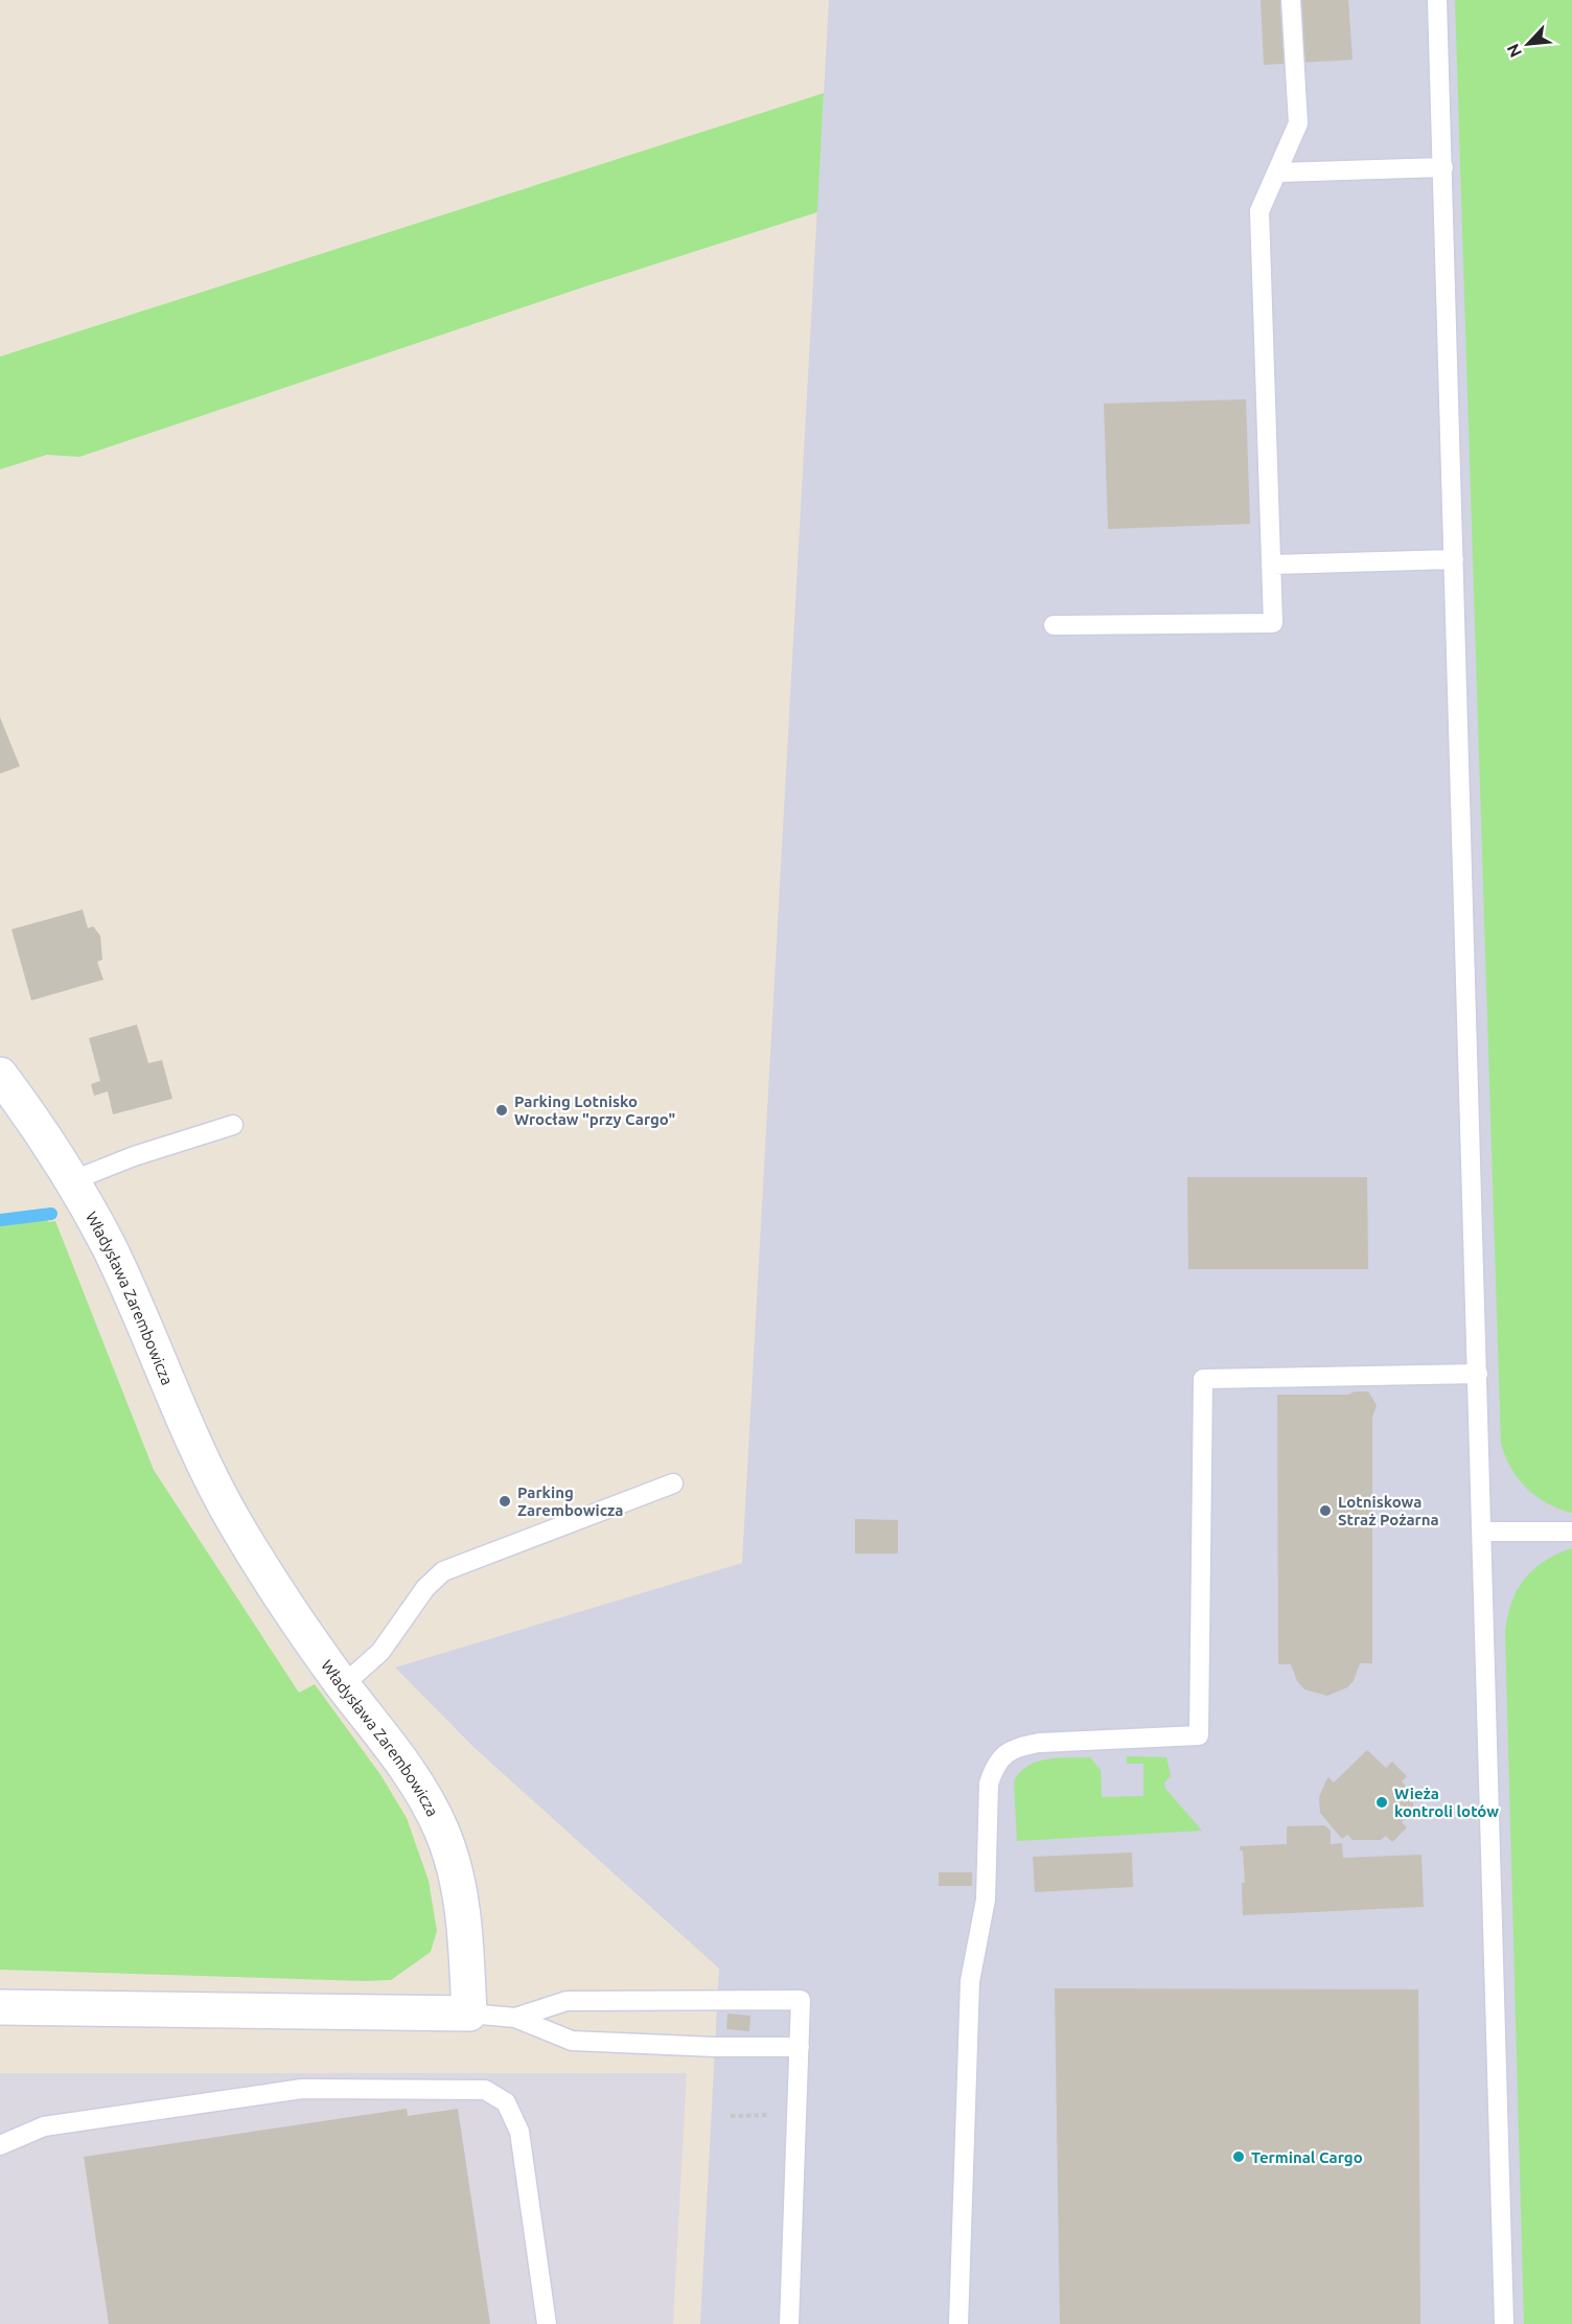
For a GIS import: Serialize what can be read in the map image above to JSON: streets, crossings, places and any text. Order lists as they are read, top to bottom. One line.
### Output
{"streets":{"street":["Władysława Zarembowicza"]},"places":["Parking Lotnisko Wrocław \"przy Cargo\"","Parking Zarembowicza","Lotniskowa Straż Pożarna","Wieża kontroli lotów","Terminal Cargo"],"north":"bottom left"}
